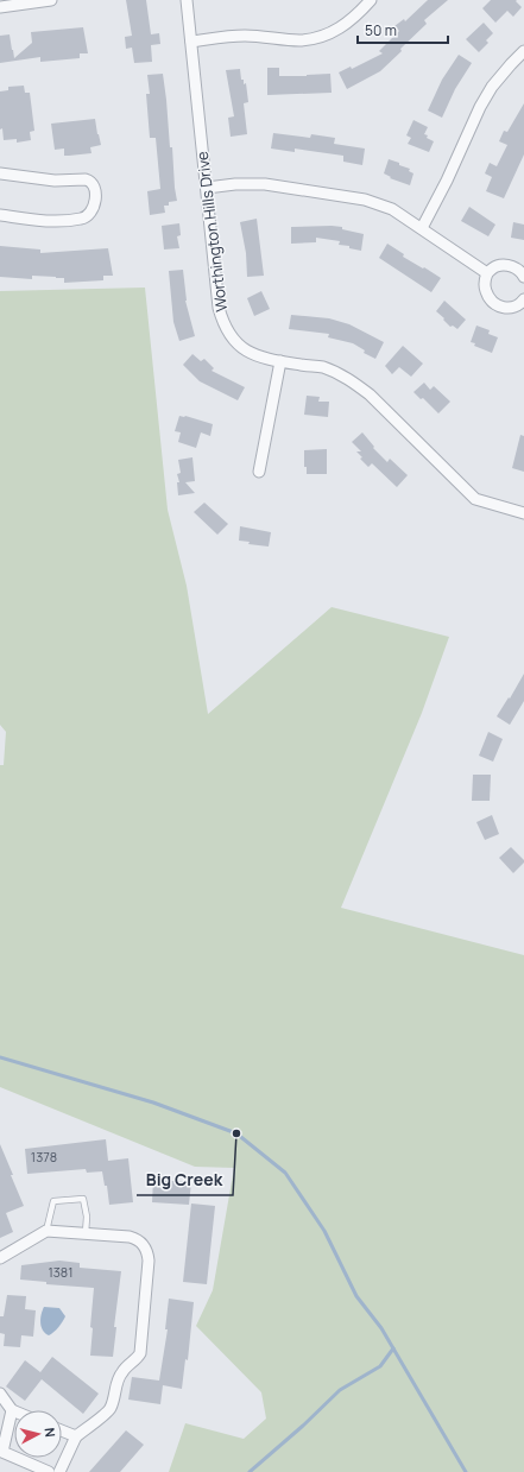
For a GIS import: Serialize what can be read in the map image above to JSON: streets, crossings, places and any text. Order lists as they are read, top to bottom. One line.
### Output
{"streets":{"street":["Worthington Hills Drive"]},"places":["Big Creek"],"house_numbers":["1378","1381"],"scale_bar":"50 m","north":"right"}
